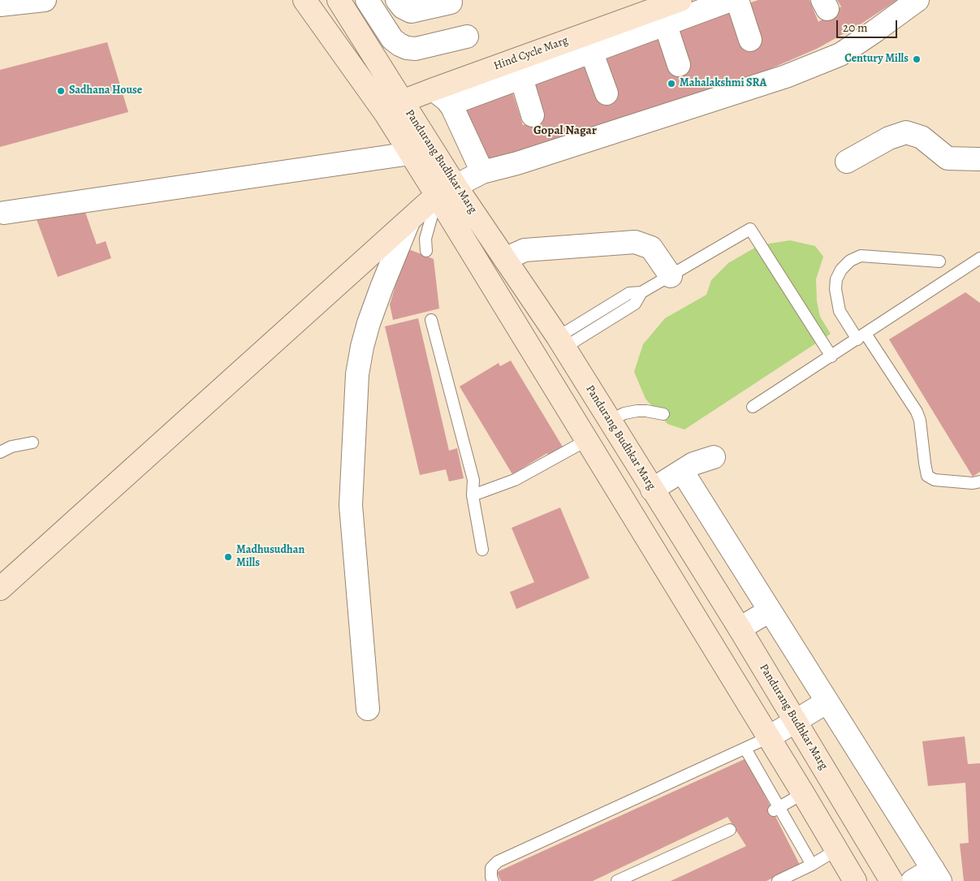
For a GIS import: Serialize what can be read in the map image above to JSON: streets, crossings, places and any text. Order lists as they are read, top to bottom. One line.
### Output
{"streets":{"main road":["Hind Cycle Marg","Pandurang Budhkar Marg"]},"crossings":[["Hind Cycle Marg","Pandurang Budhkar Marg"]],"districts":["Gopal Nagar"],"places":["Century Mills","Mahalakshmi SRA","Sadhana House","Madhusudhan Mills"],"scale_bar":"20 m"}
